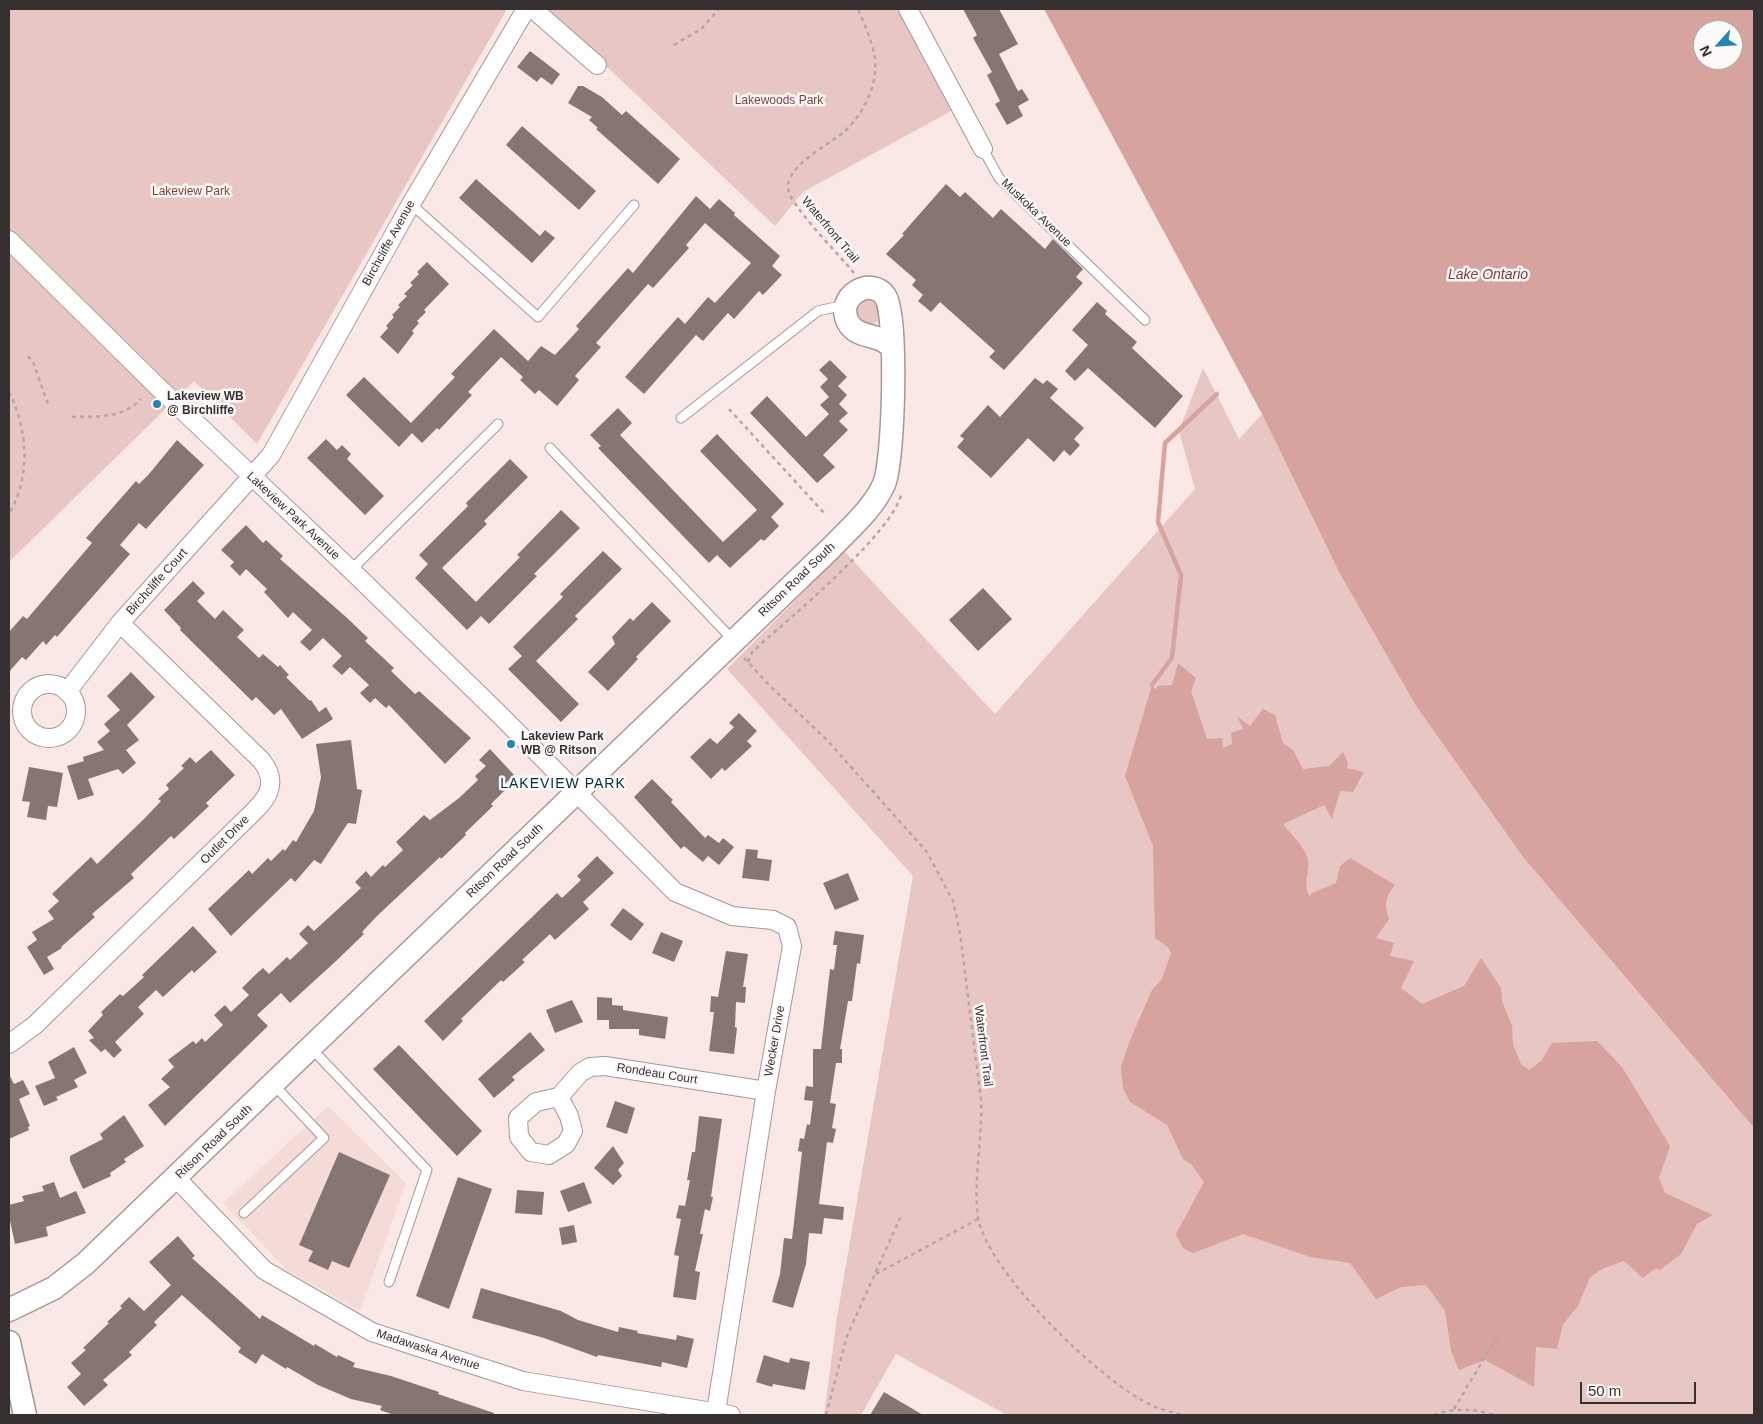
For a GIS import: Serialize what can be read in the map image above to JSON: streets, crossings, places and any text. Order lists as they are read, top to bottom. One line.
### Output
{"streets":{"street":["Muskoka Avenue","Birchcliffe Avenue","Lakeview Park Avenue","Ritson Road South","Birchcliffe Court","Outlet Drive","Wecker Drive","Rondeau Court","Madawaska Avenue"],"path":["Waterfront Trail"]},"crossings":[["Waterfront Trail","Ritson Road South"],["Birchcliffe Avenue","Lakeview Park Avenue"],["Birchcliffe Avenue","Birchcliffe Court"],["Lakeview Park Avenue","Ritson Road South"],["Lakeview Park Avenue","Birchcliffe Court"],["Lakeview Park Avenue","Wecker Drive"],["Ritson Road South","Wecker Drive"],["Ritson Road South","Madawaska Avenue"],["Birchcliffe Court","Outlet Drive"],["Wecker Drive","Rondeau Court"],["Wecker Drive","Madawaska Avenue"]],"districts":["LAKEVIEW PARK"],"water":["Lake Ontario"],"parks":["Lakewoods Park","Lakeview Park"],"places":["Lakeview WB @ Birchliffe","Lakeview Park WB @ Ritson"],"scale_bar":"50 m","north":"bottom left"}
